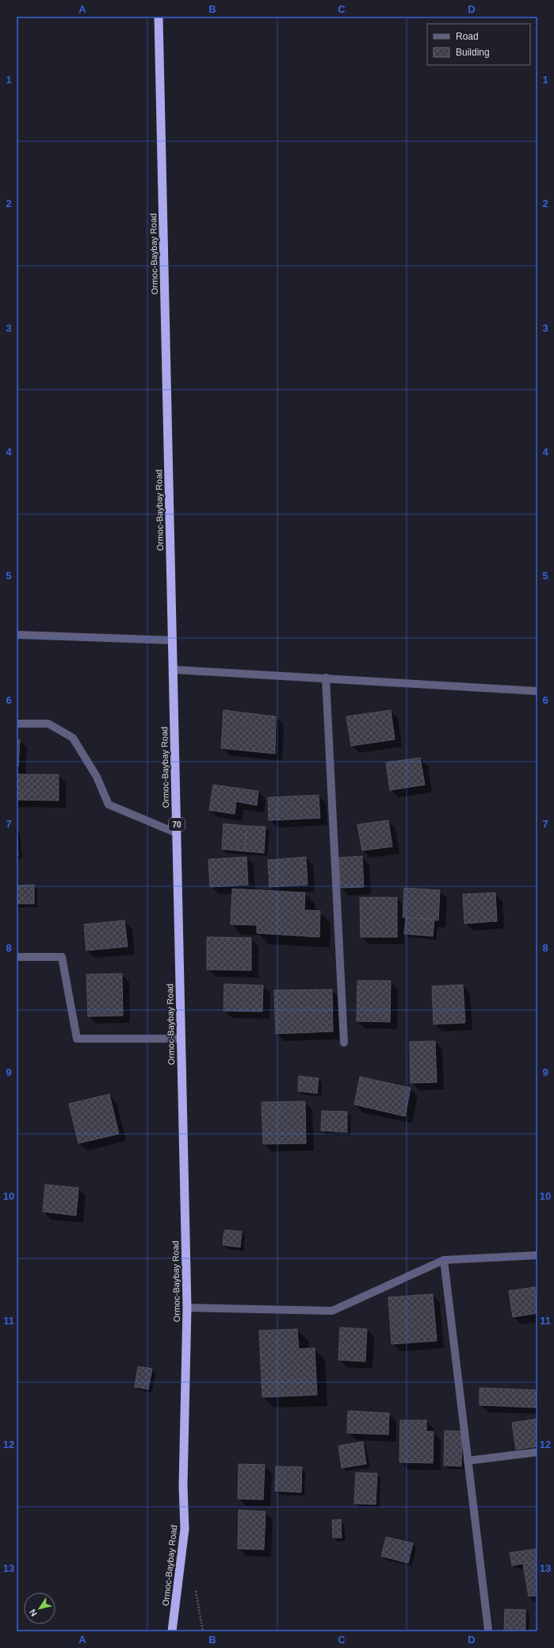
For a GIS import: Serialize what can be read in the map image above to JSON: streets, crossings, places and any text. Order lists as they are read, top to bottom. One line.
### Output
{"streets":{"highway":["Ormoc-Baybay Road","70"]},"legend":["Road","Building"],"north":"bottom left","grid":{"columns":["A","B","C","D"],"rows":["1","2","3","4","5","6","7","8","9","10","11","12","13"]}}
